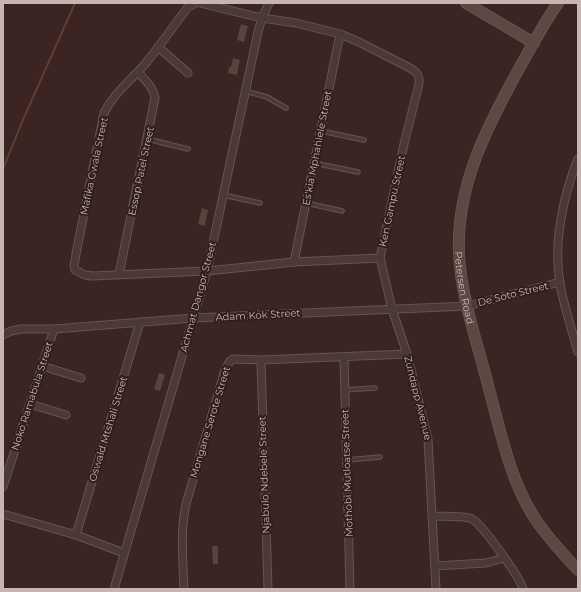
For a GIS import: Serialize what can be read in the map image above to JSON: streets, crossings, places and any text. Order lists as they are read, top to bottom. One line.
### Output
{"streets":{"street":["Es'kia Mphahlele Street","Mafika Gwala Street","Essop Patel Street","Ken Gampu Street","Petersen Road","De Soto Street","Achmat Dangor Street","Adam Kok Street","Noko Ramabula Street","Zundapp Avenue","Mongane Serote Street","Oswald Mtshali Street","Mothobi Mutloatse Street","Njabulo Ndebele Street"]},"crossings":[["Es'kia Mphahlele Street","Ken Gampu Street"],["Mafika Gwala Street","Essop Patel Street"],["Mafika Gwala Street","Ken Gampu Street"],["Essop Patel Street","Ken Gampu Street"],["Ken Gampu Street","Achmat Dangor Street"],["Ken Gampu Street","Zundapp Avenue"],["Petersen Road","De Soto Street"],["Petersen Road","Adam Kok Street"],["De Soto Street","Adam Kok Street"],["Achmat Dangor Street","Adam Kok Street"],["Adam Kok Street","Noko Ramabula Street"],["Adam Kok Street","Zundapp Avenue"],["Adam Kok Street","Oswald Mtshali Street"],["Zundapp Avenue","Mongane Serote Street"],["Mongane Serote Street","Mothobi Mutloatse Street"],["Mongane Serote Street","Njabulo Ndebele Street"]]}
